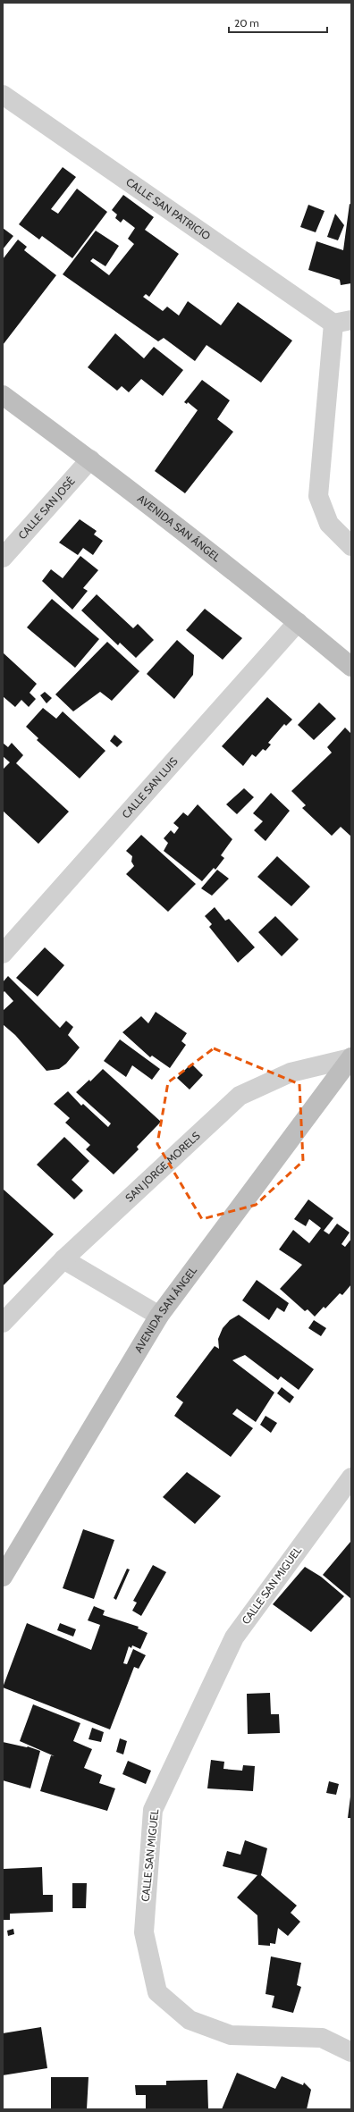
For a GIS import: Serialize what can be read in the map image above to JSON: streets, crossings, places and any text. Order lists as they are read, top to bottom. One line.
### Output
{"streets":{"street":["CALLE SAN PATRICIO","CALLE SAN JOSÉ","AVENIDA SAN ÁNGEL","CALLE SAN LUIS","SAN JORGE MORELS","CALLE SAN MIGUEL"]},"crossings":[["CALLE SAN JOSÉ","AVENIDA SAN ÁNGEL"],["AVENIDA SAN ÁNGEL","CALLE SAN LUIS"],["AVENIDA SAN ÁNGEL","SAN JORGE MORELS"]],"scale_bar":"20 m"}
